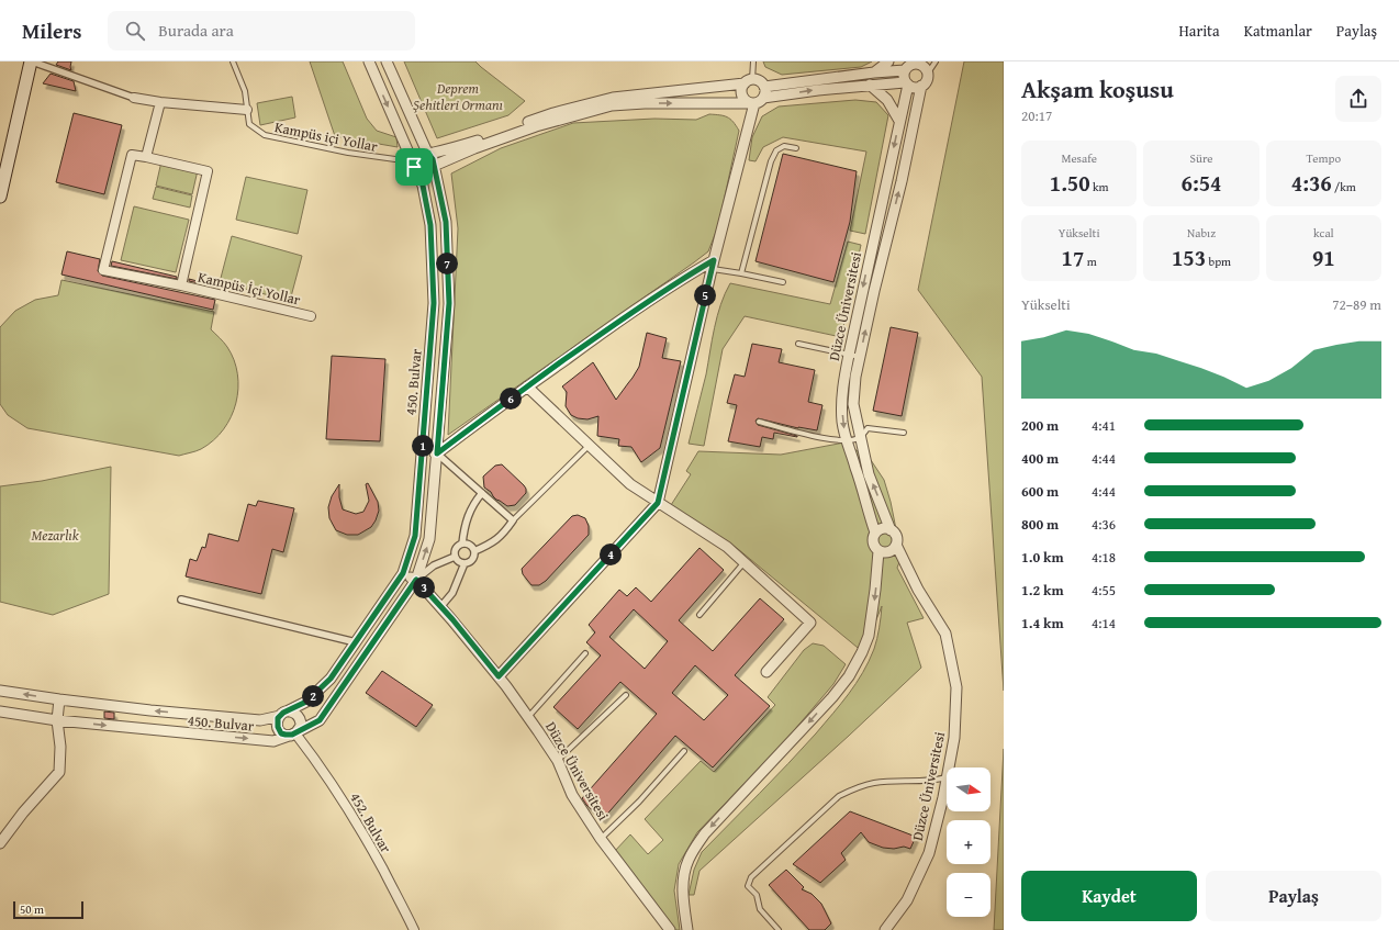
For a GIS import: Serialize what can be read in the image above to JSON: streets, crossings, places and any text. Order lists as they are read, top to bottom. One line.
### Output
{"streets":{"street":["Kampüs İçi Yollar","Düzce Üniversitesi","450. Bulvar","452. Bulvar"],"lane":["Kampüs içi Yollar"]},"crossings":[["Kampüs içi Yollar","450. Bulvar"],["Düzce Üniversitesi","450. Bulvar"],["450. Bulvar","452. Bulvar"]],"parks":["Deprem Şehitleri Ormanı","Mezarlık"],"scale_bar":"50 m","north":"right","page":{"header":"Milers","search":"Burada ara","nav":["Harita","Katmanlar","Paylaş"],"heading":["Akşam koşusu","20:17"],"stats":[["Mesafe","1.50 km"],["Süre","6:54"],["Tempo","4:36 /km"],["Yükselti","17 m"],["Nabız","153 bpm"],["kcal","91"]],"pins":["7","5","6","1","4","3","2"],"chart":["Yükselti","72–89 m"],"list":[{"name":"200 m","note":"4:41"},{"name":"400 m","note":"4:44"},{"name":"600 m","note":"4:44"},{"name":"800 m","note":"4:36"},{"name":"1.0 km","note":"4:18"},{"name":"1.2 km","note":"4:55"},{"name":"1.4 km","note":"4:14"}],"map_buttons":["+","−"],"buttons":["Kaydet","Paylaş"],"scale":"50 m"}}
